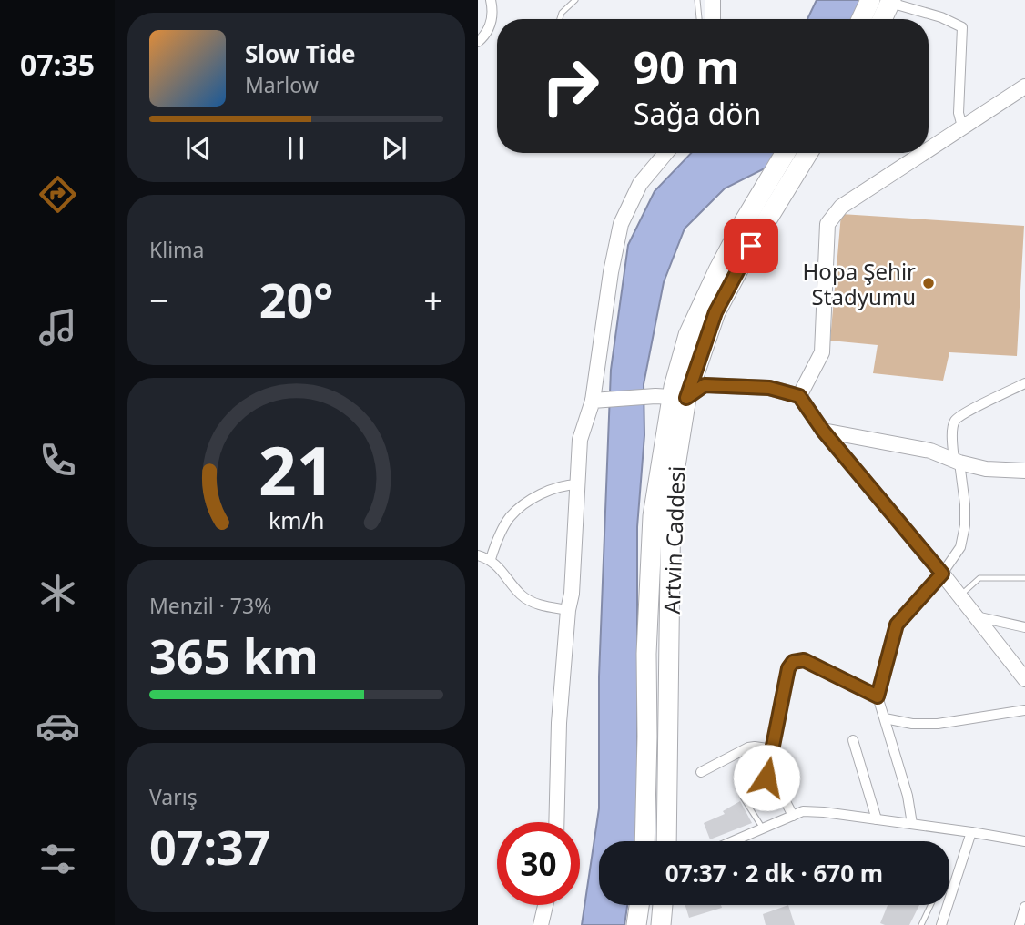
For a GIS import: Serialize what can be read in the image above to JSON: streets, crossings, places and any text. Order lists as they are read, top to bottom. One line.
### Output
{"streets":{"highway":["Artvin Caddesi"]},"places":["Hopa Şehir Stadyumu"],"page":{"tabs":"07:35","turn":["90 m","Sağa dön"],"song":["Slow Tide","Marlow"],"tile":["Klima",["Menzil · 73%","365 km"],["Varış","07:37"]],"heat":["−","20°","+"],"limit":"30","trip":"07:37 · 2 dk · 670 m","gauge":["21","km/h"]}}
